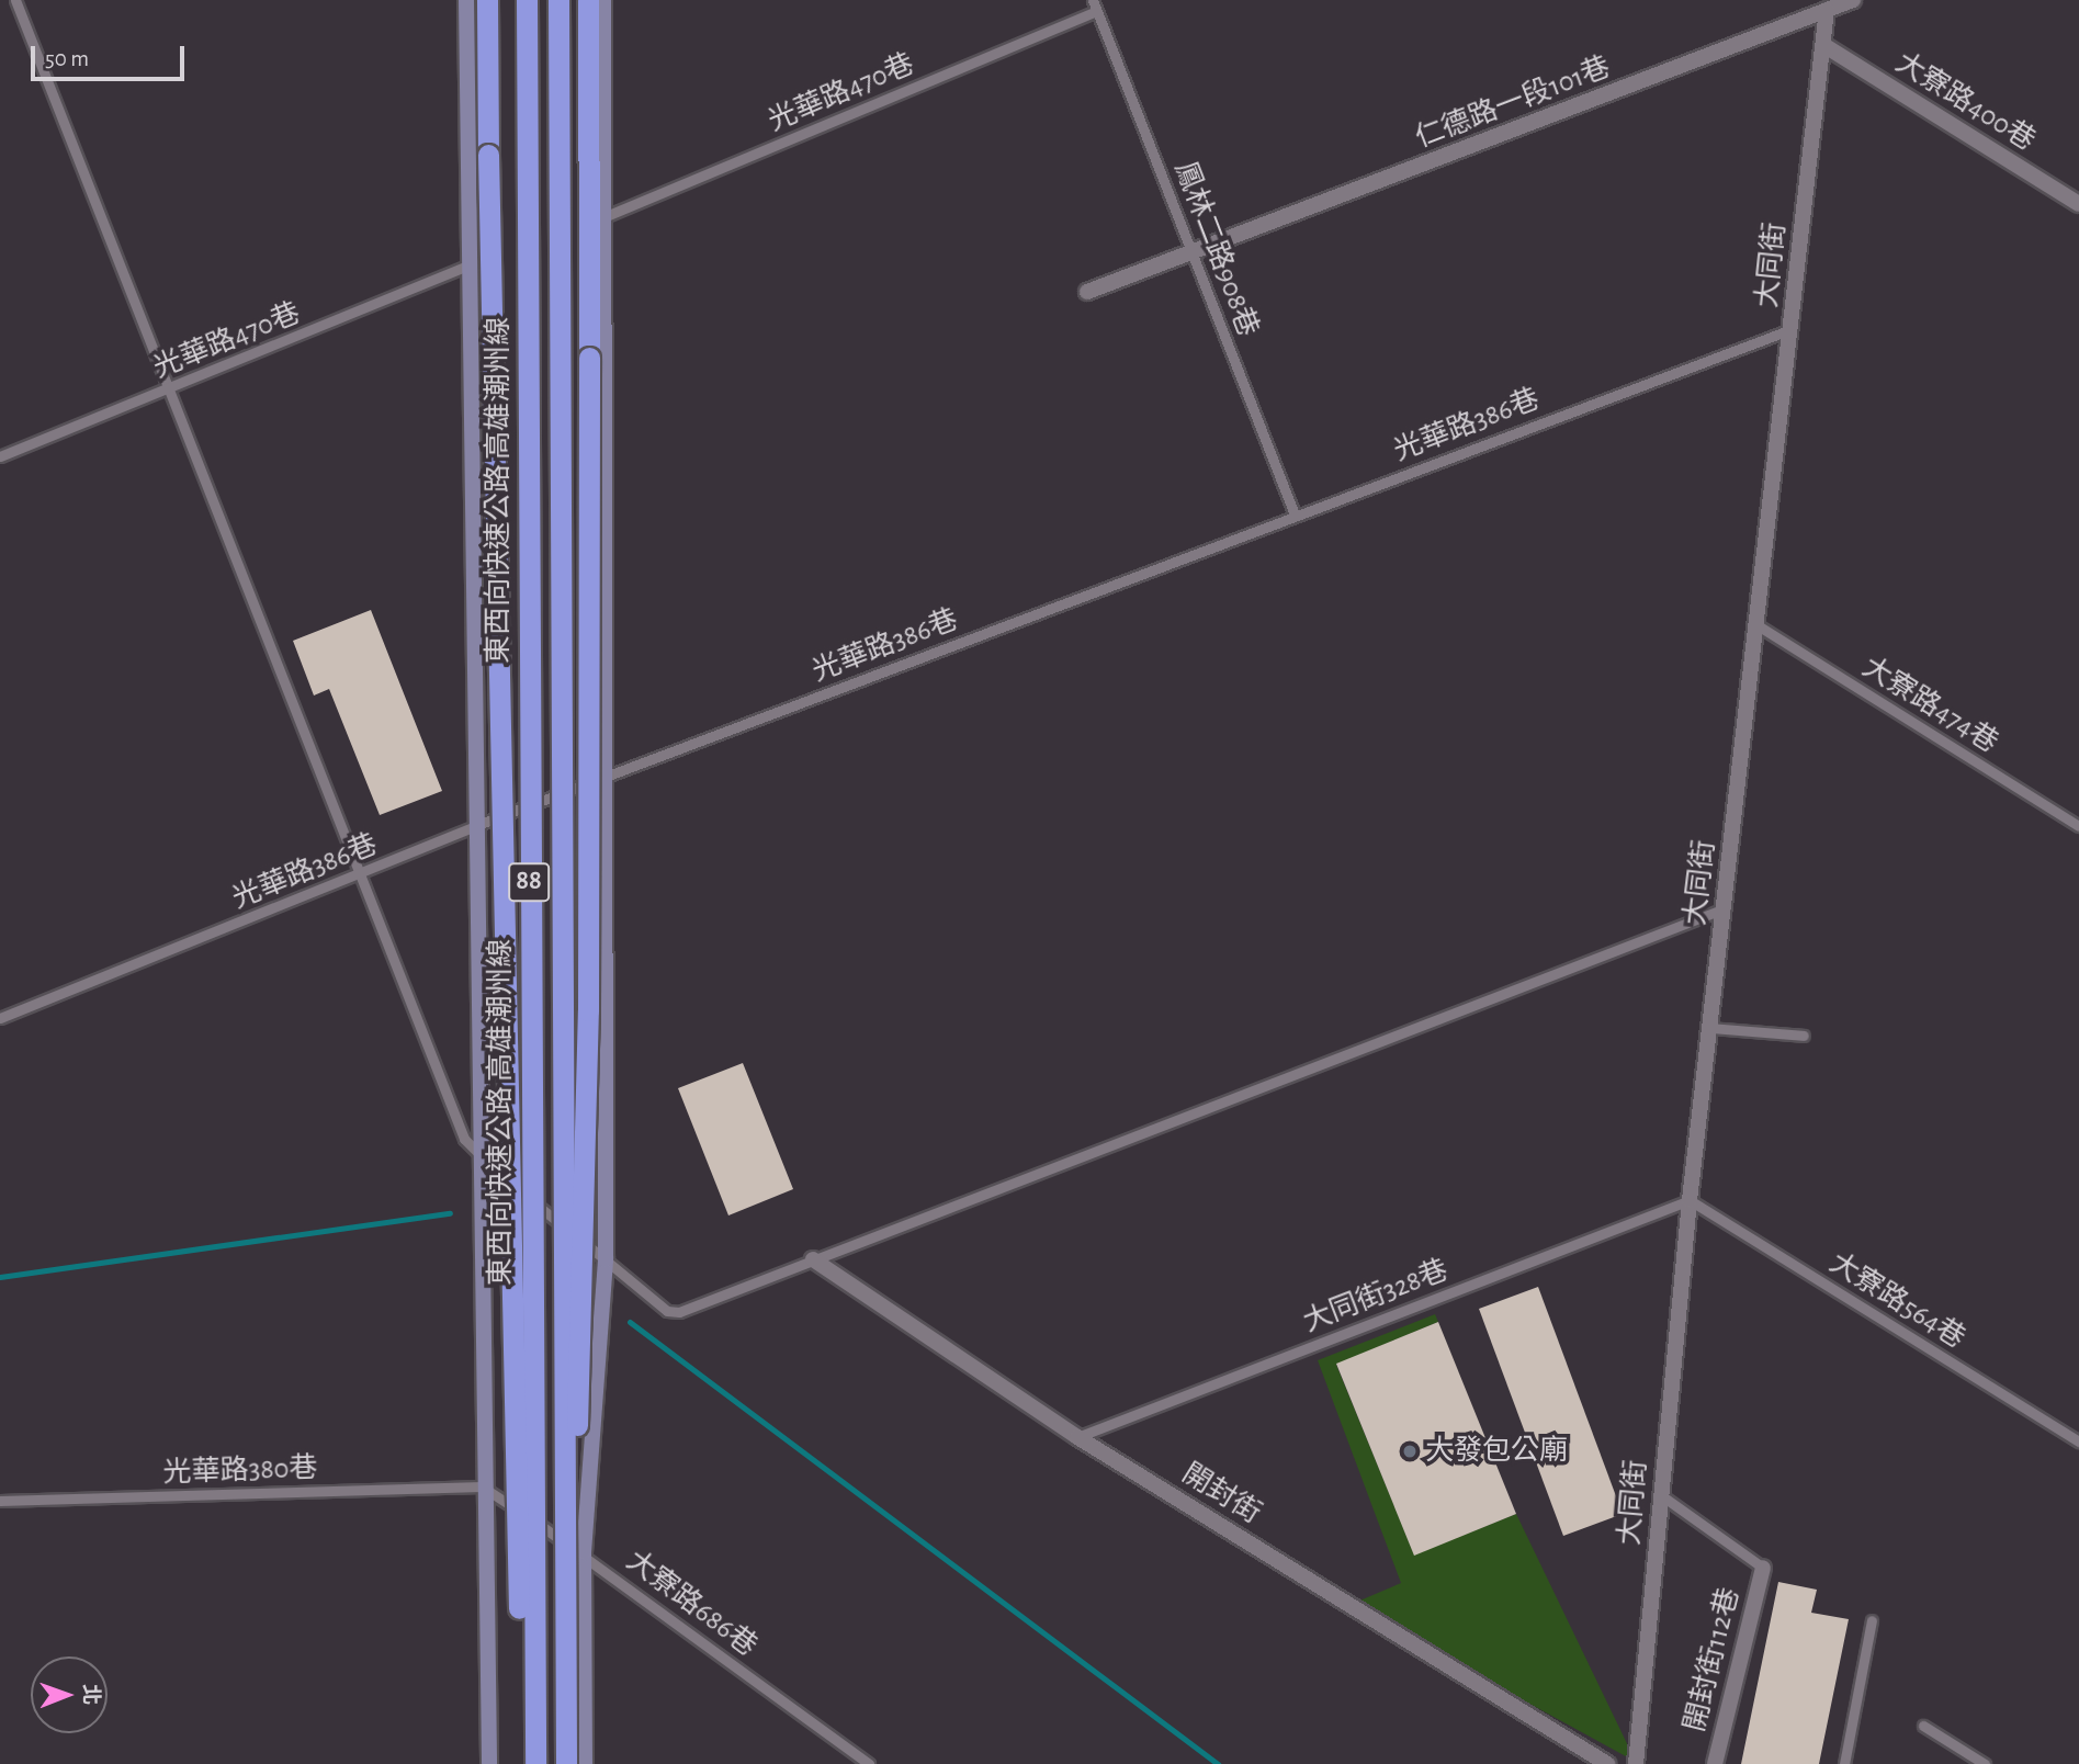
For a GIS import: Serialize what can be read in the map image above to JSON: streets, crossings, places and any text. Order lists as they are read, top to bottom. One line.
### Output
{"streets":{"highway":["東西向快速公路 高雄潮州線","88"],"street":["大寮路400巷","仁德路一段101巷","大同街","開封街","開封街112巷"],"lane":["光華路470巷","鳳林二路908巷","光華路386巷","大寮路474巷","大同街328巷","大寮路564巷","光華路380巷","大寮路686巷"]},"crossings":[["光華路470巷","鳳林二路908巷"],["大寮路400巷","大同街"],["仁德路一段101巷","鳳林二路908巷"],["仁德路一段101巷","大同街"],["鳳林二路908巷","光華路386巷"],["大同街","光華路386巷"],["大同街","大寮路474巷"],["大同街","大同街328巷"],["大同街","大寮路564巷"],["東西向快速公路 高雄潮州線","大寮路686巷"],["大同街328巷","大寮路564巷"],["大同街328巷","開封街"],["光華路380巷","大寮路686巷"]],"places":["大發包公廟"],"scale_bar":"50 m","north":"right"}
